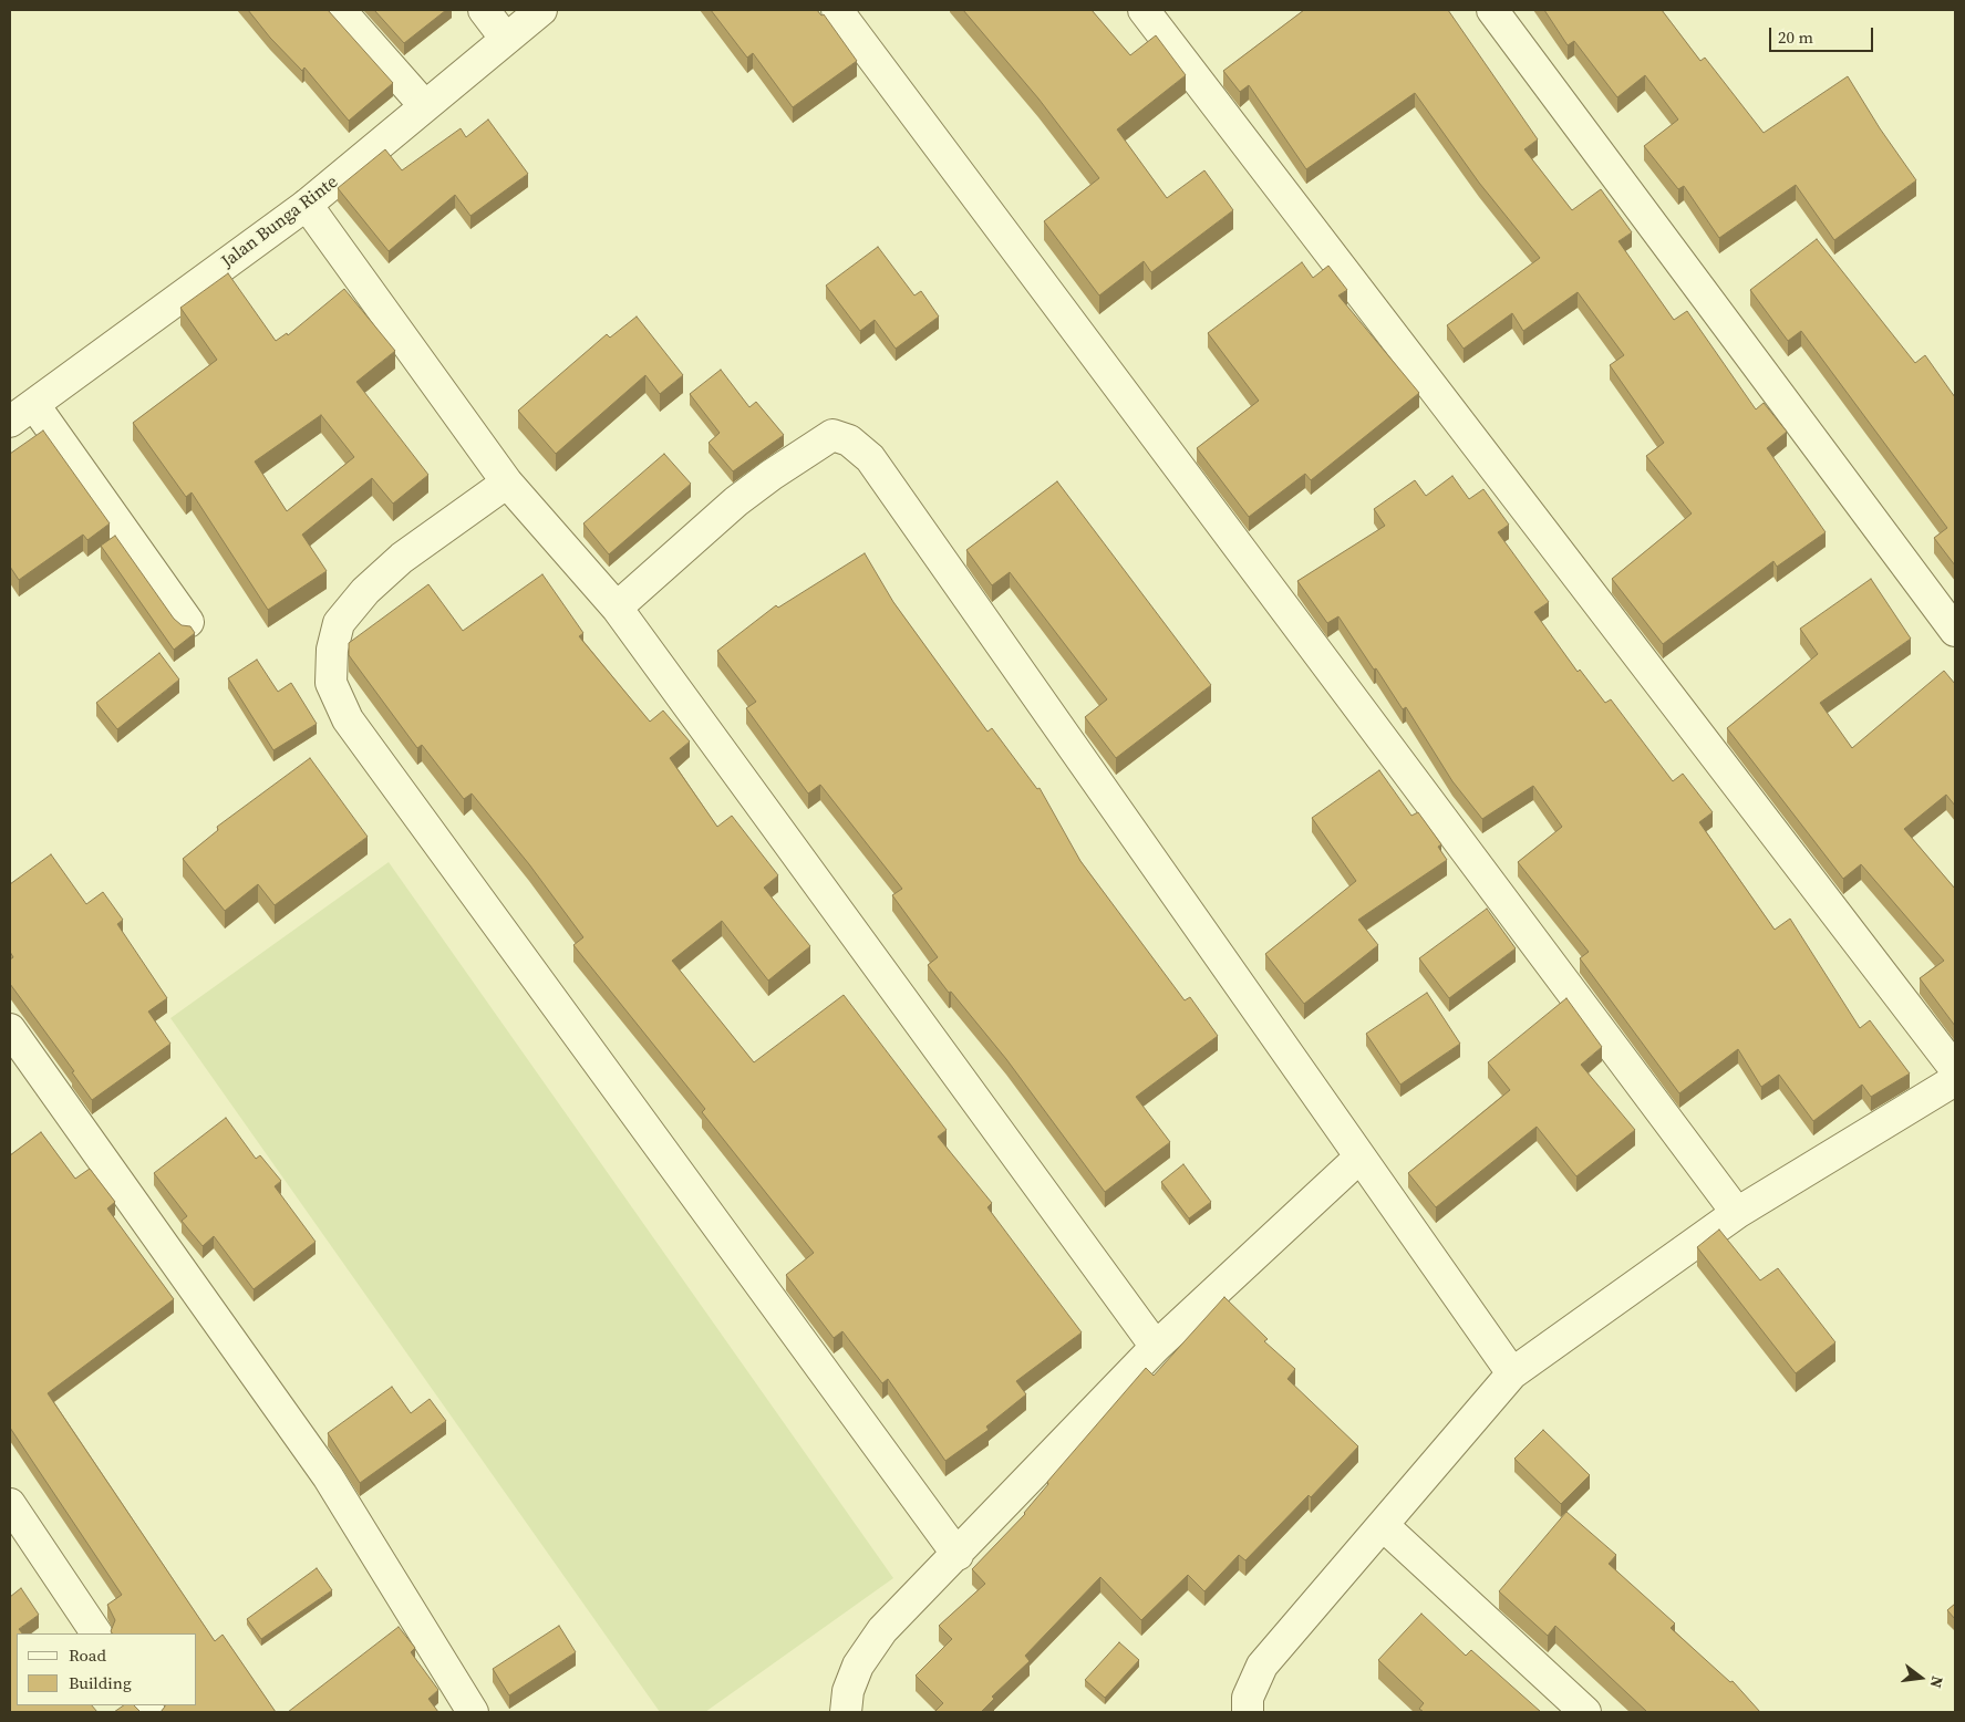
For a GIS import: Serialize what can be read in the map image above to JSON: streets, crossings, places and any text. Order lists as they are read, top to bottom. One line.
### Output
{"streets":{"street":["Jalan Bunga Rinte"]},"legend":["Road","Building"],"scale_bar":"20 m","north":"right"}
